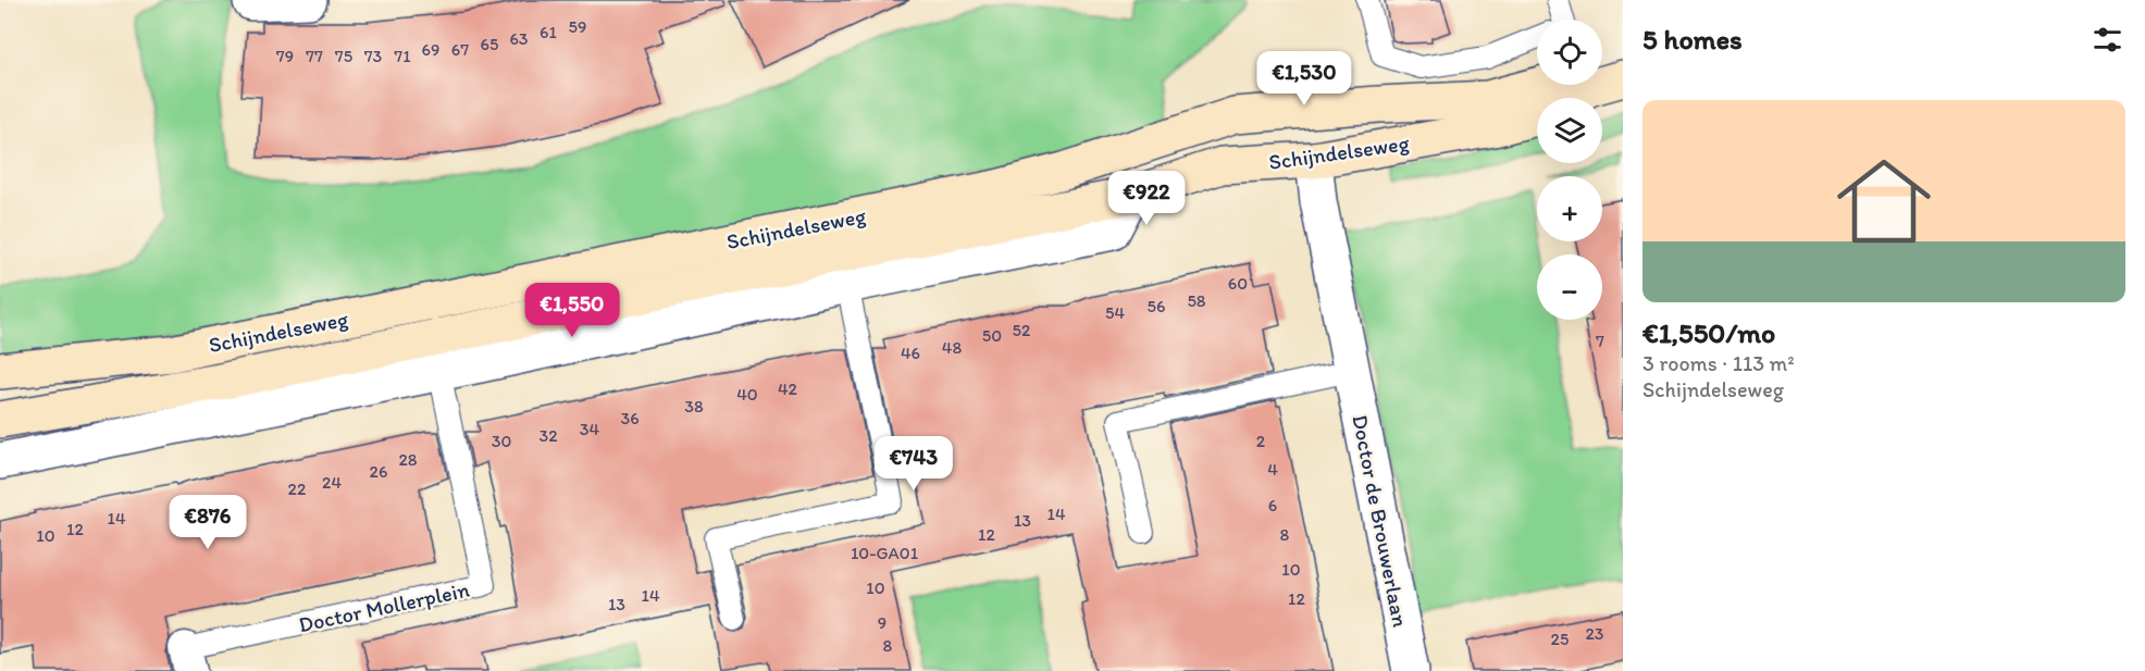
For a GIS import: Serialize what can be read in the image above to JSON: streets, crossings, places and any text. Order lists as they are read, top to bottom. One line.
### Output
{"streets":{"main road":["Schijndelseweg"],"street":["Doctor de Brouwerlaan"],"lane":["Doctor Mollerplein"]},"crossings":[["Schijndelseweg","Doctor de Brouwerlaan"]],"house_numbers":["59","61","63","65","69","67","79","77","75","73","71","60","58","56","54","52","50","7","48","46","42","40","38","36","34","32","30","2","28","4","26","24","22","6","14","14","13","12","12","8","10","10-GA01","10","10","14","12","13","9","23","25","8"],"page":{"heading":"5 homes","map_buttons":["+","−"],"price":["€1,530","€922","€1,550","€743","€876"],"list":[{"name":"€1,550/mo","note":"3 rooms · 113 m² · Schijndelseweg"}]}}
